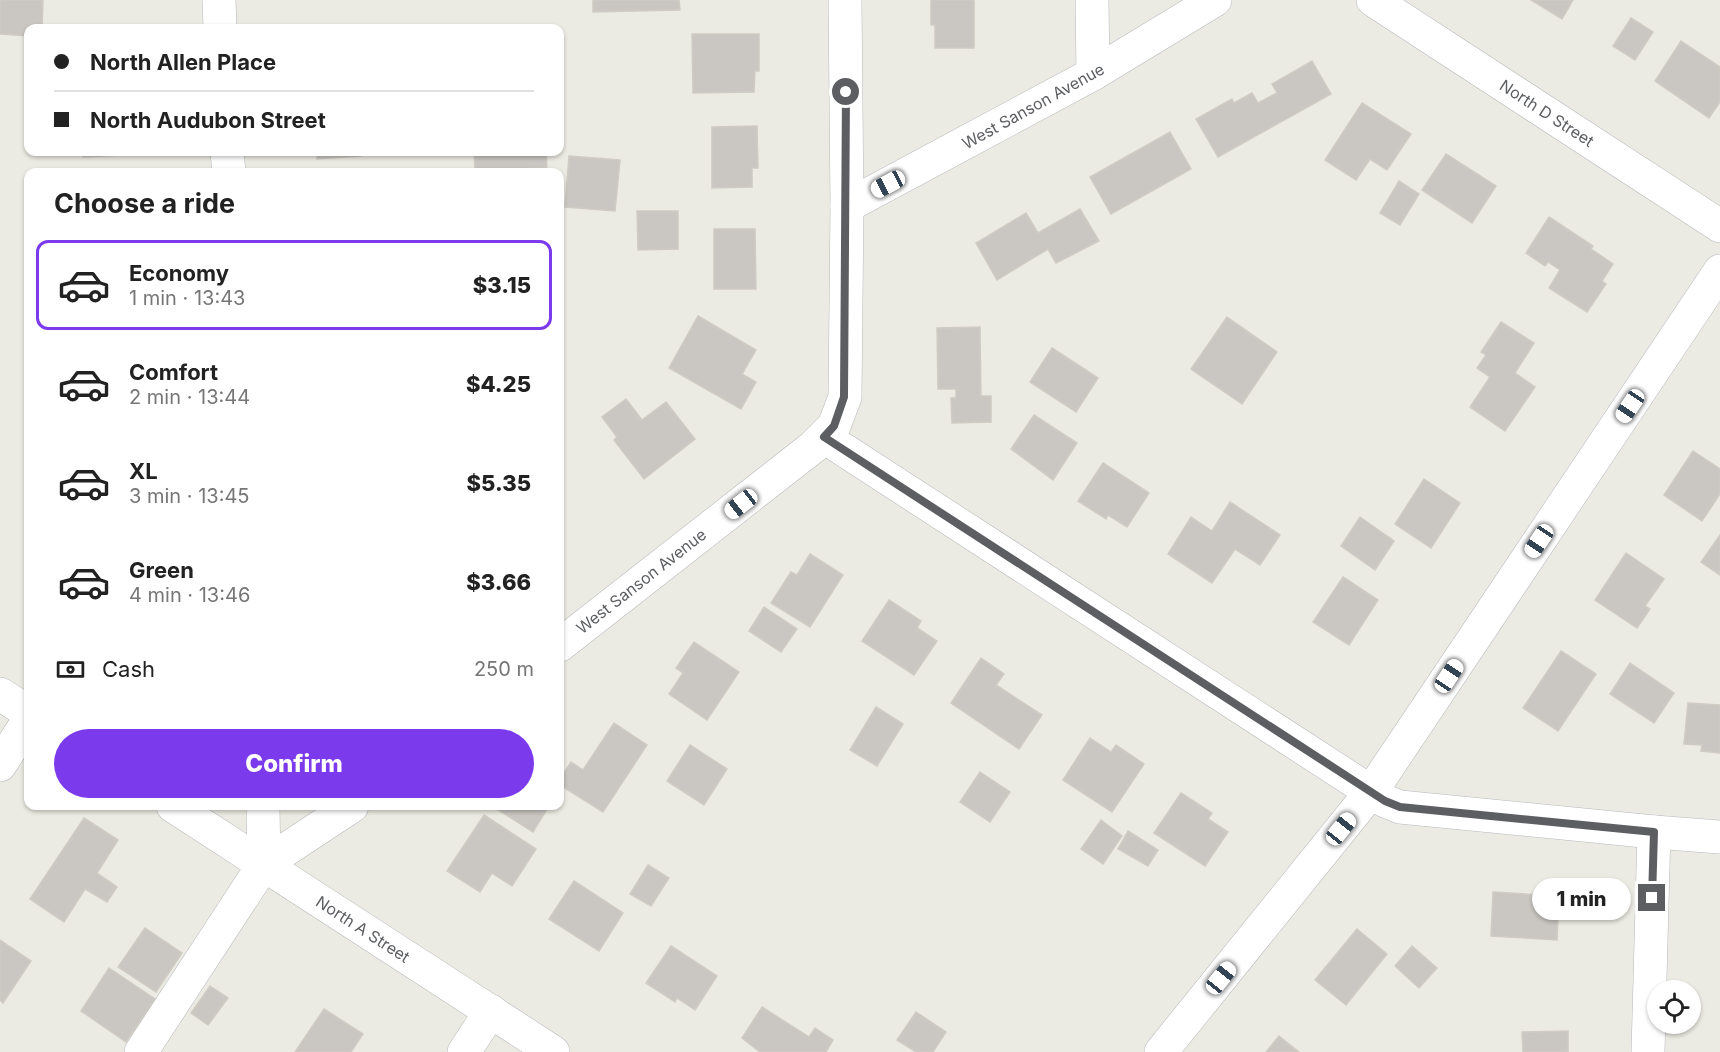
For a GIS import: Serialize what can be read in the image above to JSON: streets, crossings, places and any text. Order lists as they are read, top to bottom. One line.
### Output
{"streets":{"street":["West Sanson Avenue","North D Street","North A Street"]},"page":{"banner":["North Allen Place","North Audubon Street"],"heading":"Choose a ride","list":[{"name":"Economy","note":"1 min · 13:43","value":"$3.15"},{"name":"Comfort","note":"2 min · 13:44","value":"$4.25"},{"name":"XL","note":"3 min · 13:45","value":"$5.35"},{"name":"Green","note":"4 min · 13:46","value":"$3.66"}],"pay":["Cash","250 m"],"buttons":"Confirm","bubble":"1 min"}}
